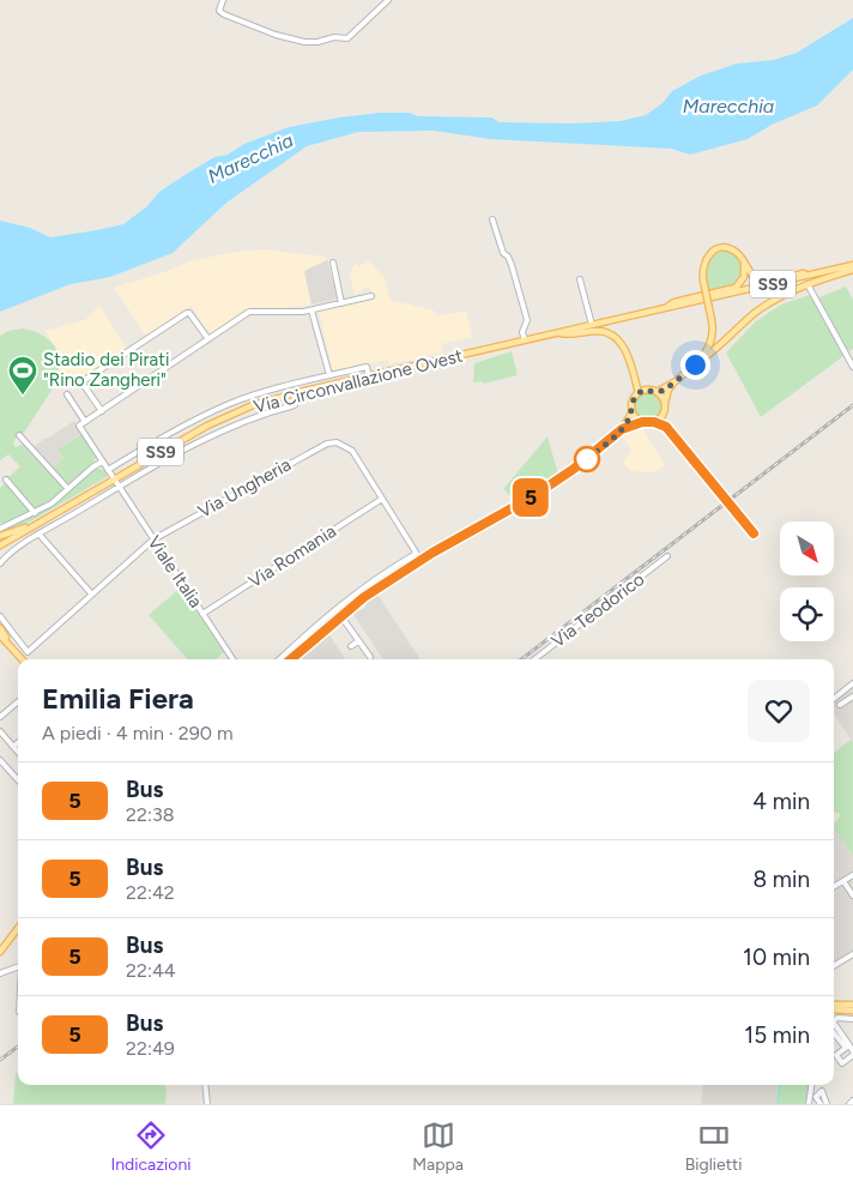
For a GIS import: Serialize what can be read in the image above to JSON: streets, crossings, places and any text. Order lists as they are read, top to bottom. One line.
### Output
{"streets":{"main road":["SS9","Via Circonvallazione Ovest"],"street":["Via Ungheria","Via Romania","Viale Italia","Via Teodorico"]},"crossings":[["Via Circonvallazione Ovest","Viale Italia"],["Via Ungheria","Via Romania"],["Via Ungheria","Viale Italia"],["Via Romania","Viale Italia"]],"water":["Marecchia"],"places":{"sports":["Stadio dei Pirati \"Rino Zangheri\""]},"lines":["bus line 5"],"north":"bottom right","page":{"on_map":"5","heading":["Emilia Fiera","A piedi · 4 min · 290 m"],"list":[{"mark":"5","name":"Bus","note":"22:38","value":"4 min"},{"mark":"5","name":"Bus","note":"22:42","value":"8 min"},{"mark":"5","name":"Bus","note":"22:44","value":"10 min"},{"mark":"5","name":"Bus","note":"22:49","value":"15 min"}],"tabs":["Indicazioni","Mappa","Biglietti"]}}
